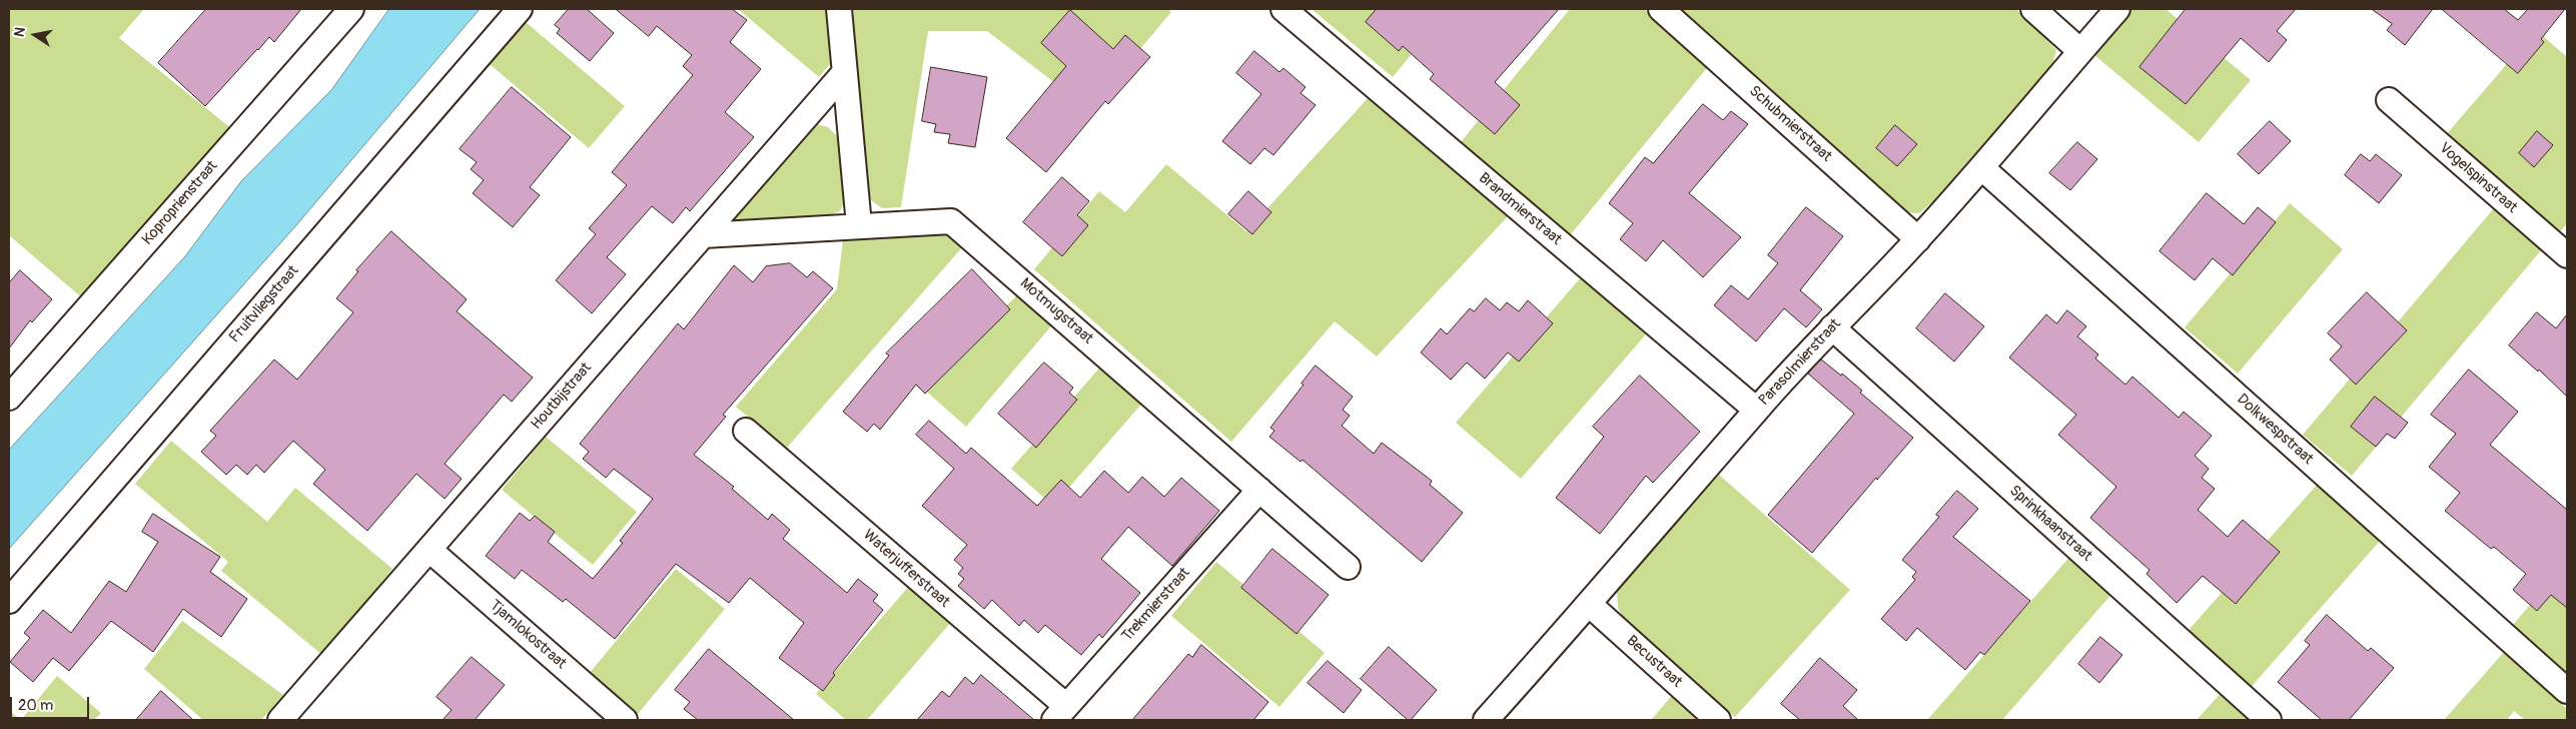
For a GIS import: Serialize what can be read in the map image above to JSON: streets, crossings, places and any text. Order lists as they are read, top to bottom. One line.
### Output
{"streets":{"street":["Schubmierstraat","Vogelspinstraat","Koproprienstraat","Brandmierstraat","Fruitvliegstraat","Motmugstraat","Parasolmierstraat","Houtbijstraat","Dolkwespstraat","Sprinkhaanstraat","Waterjufferstraat","Trekmierstraat","Tjamlokostraat","Becustraat"]},"crossings":[["Schubmierstraat","Parasolmierstraat"],["Brandmierstraat","Parasolmierstraat"],["Motmugstraat","Houtbijstraat"],["Motmugstraat","Trekmierstraat"],["Parasolmierstraat","Dolkwespstraat"],["Parasolmierstraat","Sprinkhaanstraat"],["Parasolmierstraat","Becustraat"],["Houtbijstraat","Tjamlokostraat"],["Waterjufferstraat","Trekmierstraat"]],"scale_bar":"20 m","north":"left"}
